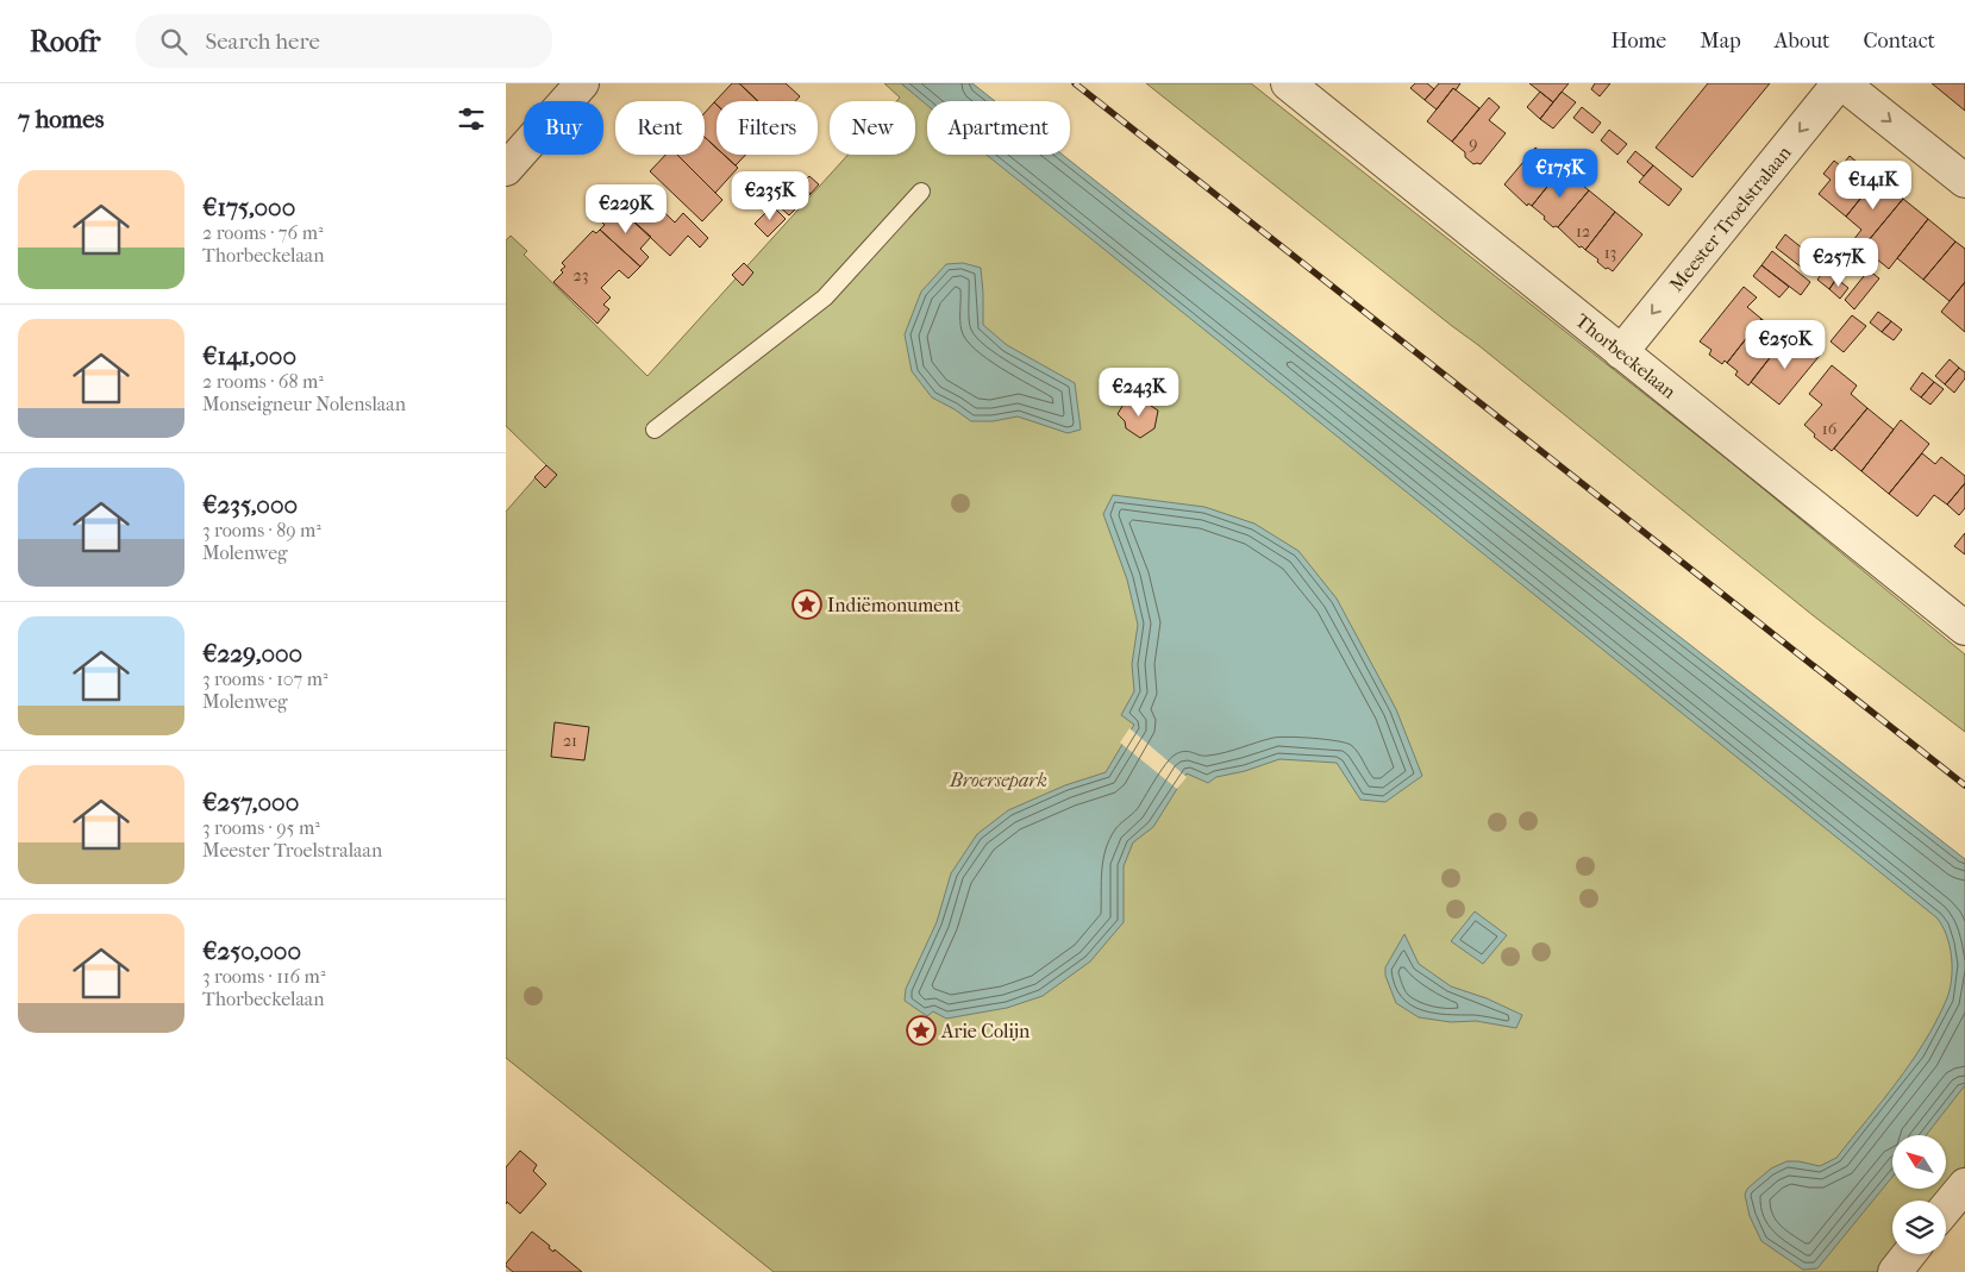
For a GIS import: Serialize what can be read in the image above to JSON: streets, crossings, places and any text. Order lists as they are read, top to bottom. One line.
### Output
{"streets":{"street":["Meester Troelstralaan","Thorbeckelaan"]},"crossings":[["Meester Troelstralaan","Thorbeckelaan"]],"one_way":["Meester Troelstralaan"],"parks":["Broersepark"],"places":{"place":["Indiëmonument","Arie Colijn"]},"house_numbers":["9","12","13","23","16","21"],"north":"top left","page":{"header":"Roofr","search":"Search here","nav":["Home","Map","About","Contact"],"heading":"7 homes","chip":["Buy","Rent","Filters","New","Apartment"],"price":["€175K","€141K","€235K","€229K","€257K","€250K","€243K"],"list":[{"name":"€175,000","note":"2 rooms · 76 m² · Thorbeckelaan"},{"name":"€141,000","note":"2 rooms · 68 m² · Monseigneur Nolenslaan"},{"name":"€235,000","note":"3 rooms · 89 m² · Molenweg"},{"name":"€229,000","note":"3 rooms · 107 m² · Molenweg"},{"name":"€257,000","note":"3 rooms · 95 m² · Meester Troelstralaan"},{"name":"€250,000","note":"3 rooms · 116 m² · Thorbeckelaan"}]}}
